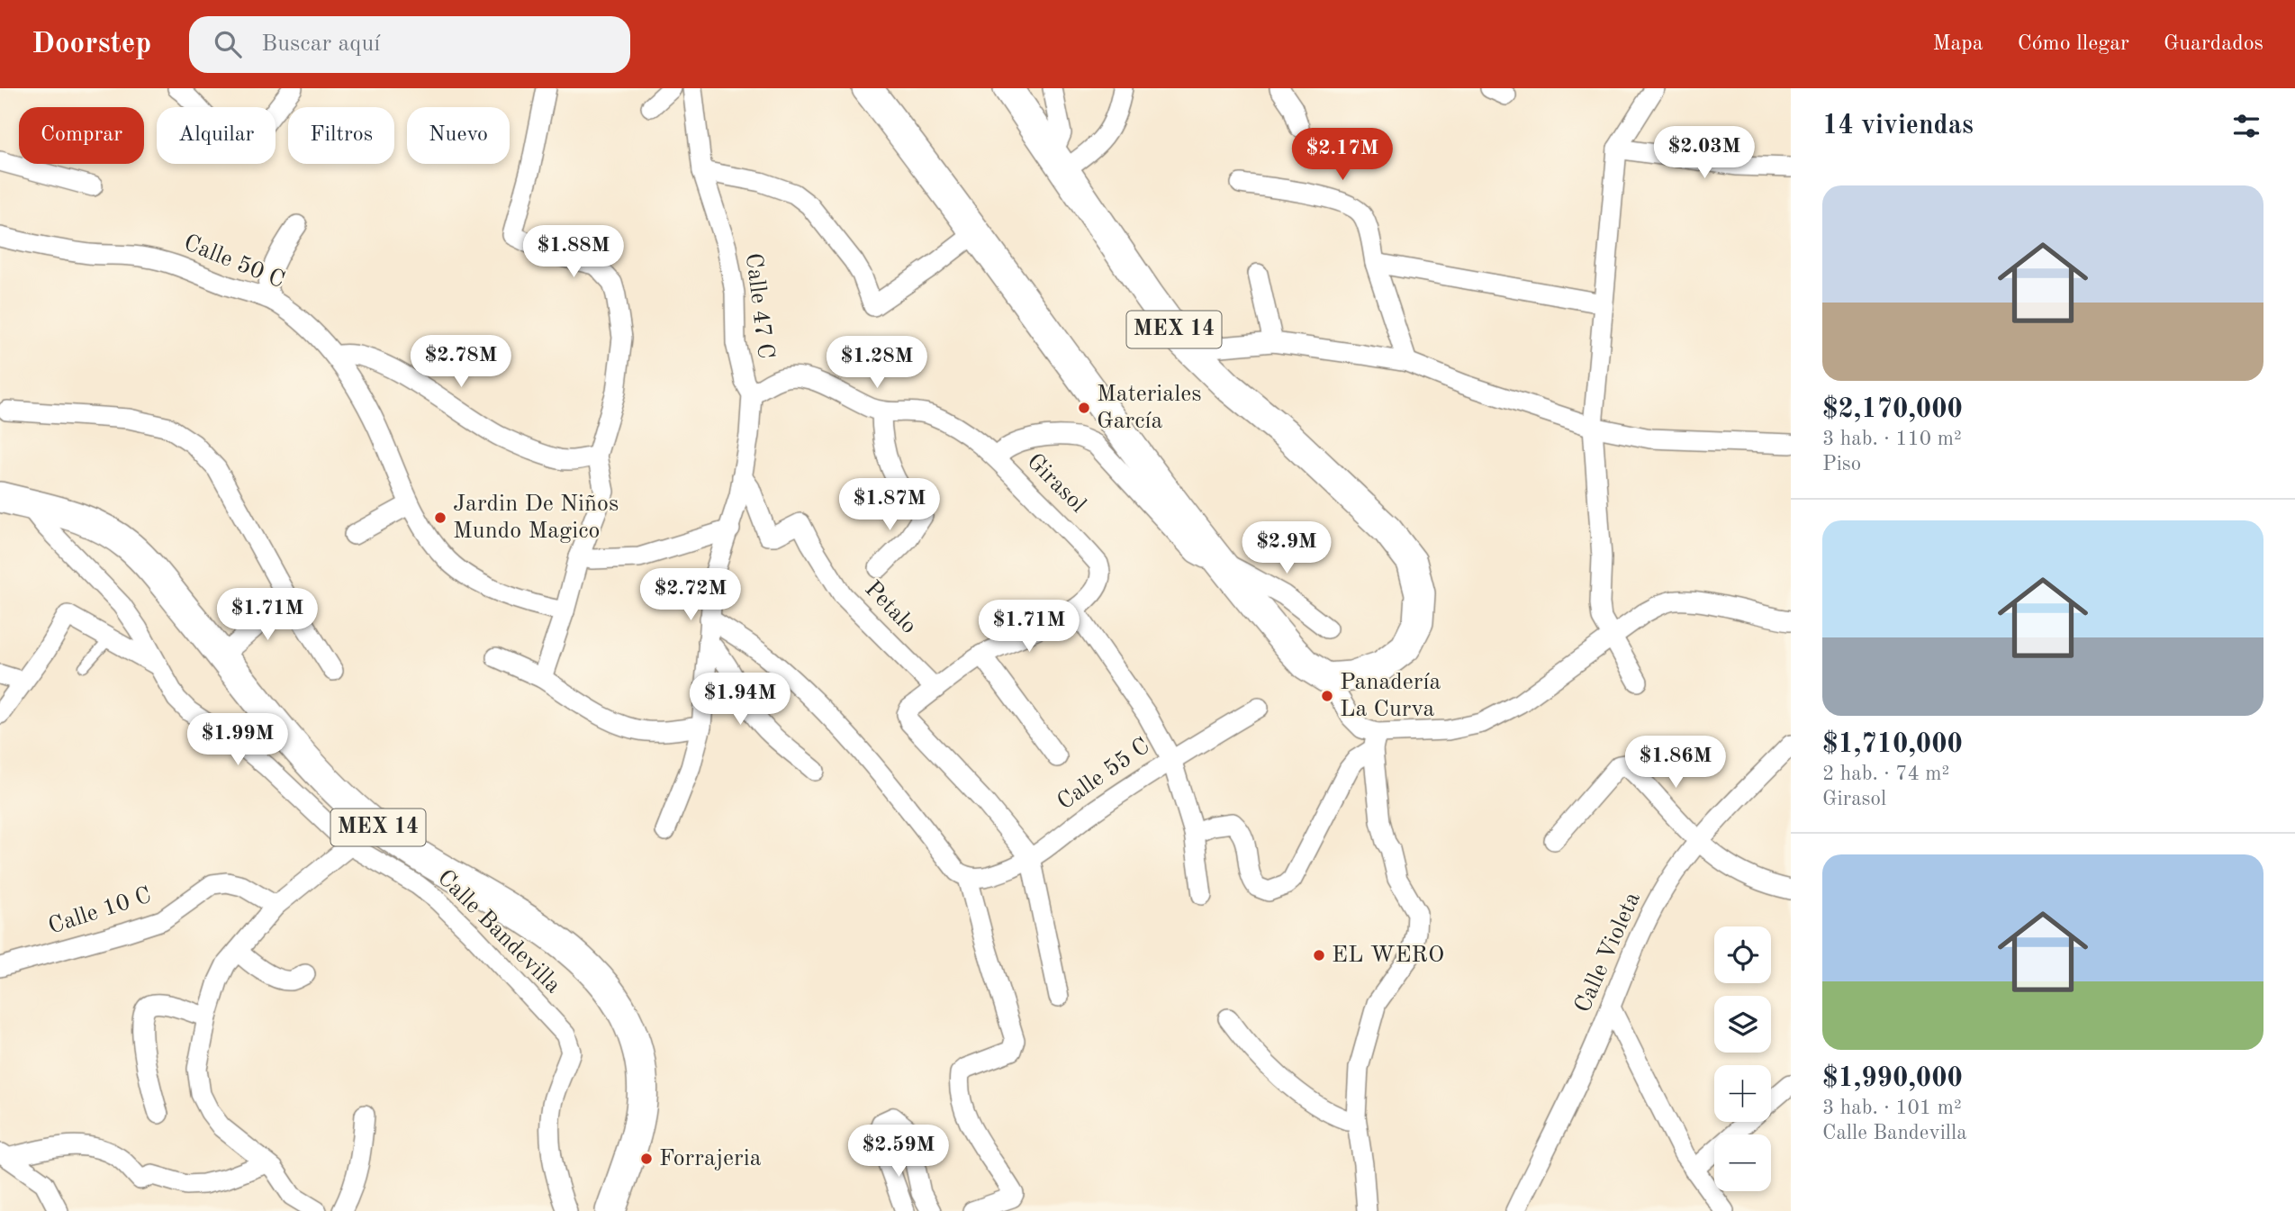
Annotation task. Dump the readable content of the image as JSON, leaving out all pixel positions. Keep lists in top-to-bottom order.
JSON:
{
  "streets": {
    "main road": ["MEX 14"],
    "street": [
      "Calle 50 C",
      "Calle 47 C",
      "Girasol",
      "Petalo",
      "Calle 55 C",
      "Calle 10 C",
      "Calle Bandevilla",
      "Calle Violeta"
    ]
  },
  "crossings": [
    ["Calle 47 C", "Petalo"],
    ["MEX 14", "Calle Bandevilla"],
    ["Girasol", "Petalo"],
    ["Girasol", "Calle 55 C"]
  ],
  "places": [
    "Materiales García",
    "Jardin De Niños Mundo Magico",
    "Panadería La Curva",
    "EL WERO",
    "Forrajeria"
  ],
  "page": {
    "header": "Doorstep",
    "search": "Buscar aquí",
    "nav": ["Mapa", "Cómo llegar", "Guardados"],
    "heading": "14 viviendas",
    "chip": [
      "Comprar",
      "Alquilar",
      "Filtros",
      "Nuevo"
    ],
    "price": [
      "$2.03M",
      "$2.17M",
      "$1.88M",
      "$2.78M",
      "$1.28M",
      "$1.87M",
      "$2.9M",
      "$2.72M",
      "$1.71M",
      "$1.71M",
      "$1.94M",
      "$1.99M",
      "$1.86M",
      "$2.59M"
    ],
    "list": [
      {
        "name": "$2,170,000",
        "note": "3 hab. · 110 m² · Piso"
      },
      {
        "name": "$1,710,000",
        "note": "2 hab. · 74 m² · Girasol"
      },
      {
        "name": "$1,990,000",
        "note": "3 hab. · 101 m² · Calle Bandevilla"
      }
    ],
    "map_buttons": ["+", "−"]
  }
}
